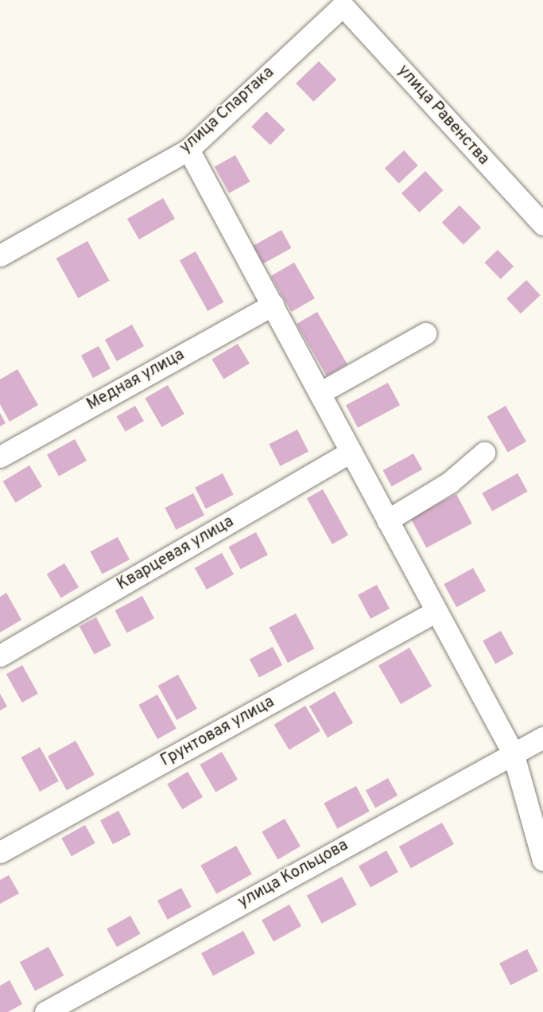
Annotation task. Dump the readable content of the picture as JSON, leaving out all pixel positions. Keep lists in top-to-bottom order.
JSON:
{
  "streets": {
    "street": [
      "улица Спартака",
      "улица Равенства",
      "Медная улица",
      "Кварцевая улица",
      "Грунтовая улица",
      "улица Кольцова"
    ]
  },
  "crossings": [
    ["улица Спартака", "улица Равенства"]
  ]
}
